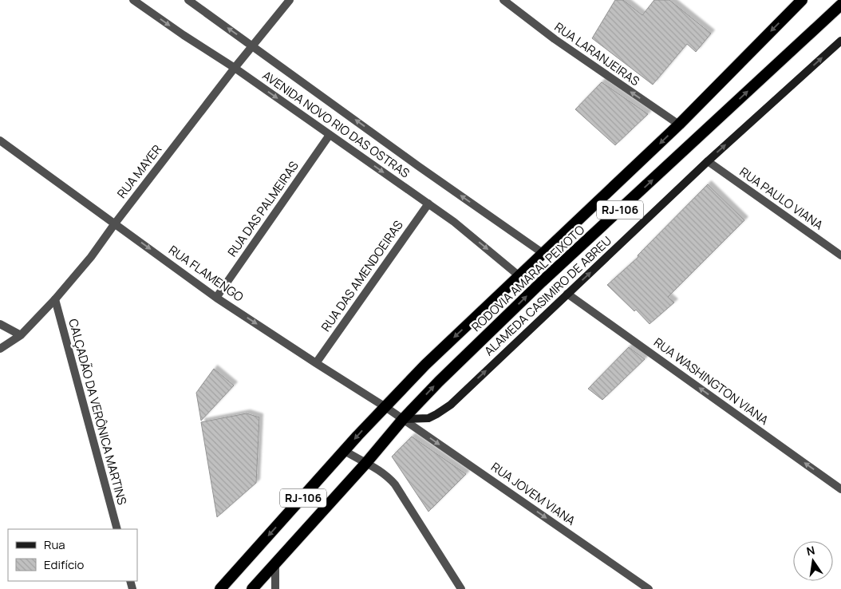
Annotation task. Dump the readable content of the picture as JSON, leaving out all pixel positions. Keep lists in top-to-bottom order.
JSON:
{
  "streets": {
    "highway": ["RJ-106", "RODOVIA AMARAL PEIXOTO"],
    "main road": ["ALAMEDA CASIMIRO DE ABREU"],
    "street": [
      "RUA LARANJEIRAS",
      "AVENIDA NOVO RIO DAS OSTRAS",
      "RUA MAYER",
      "RUA PAULO VIANA",
      "RUA DAS PALMEIRAS",
      "RUA FLAMENGO",
      "RUA DAS AMENDOEIRAS",
      "RUA WASHINGTON VIANA",
      "CALÇADÃO DA VERÔNICA MARTINS",
      "RUA JOVEM VIANA"
    ]
  },
  "crossings": [
    ["RUA LARANJEIRAS", "RODOVIA AMARAL PEIXOTO"],
    ["AVENIDA NOVO RIO DAS OSTRAS", "RUA MAYER"],
    ["AVENIDA NOVO RIO DAS OSTRAS", "RUA DAS PALMEIRAS"],
    ["AVENIDA NOVO RIO DAS OSTRAS", "RUA DAS AMENDOEIRAS"],
    ["AVENIDA NOVO RIO DAS OSTRAS", "RODOVIA AMARAL PEIXOTO"],
    ["RUA MAYER", "RUA FLAMENGO"],
    ["RUA MAYER", "CALÇADÃO DA VERÔNICA MARTINS"],
    ["RUA PAULO VIANA", "ALAMEDA CASIMIRO DE ABREU"],
    ["RUA DAS PALMEIRAS", "RUA FLAMENGO"],
    ["RUA FLAMENGO", "RUA DAS AMENDOEIRAS"],
    ["RUA FLAMENGO", "RODOVIA AMARAL PEIXOTO"],
    ["RUA FLAMENGO", "ALAMEDA CASIMIRO DE ABREU"],
    ["RUA FLAMENGO", "RUA JOVEM VIANA"],
    ["RODOVIA AMARAL PEIXOTO", "ALAMEDA CASIMIRO DE ABREU"],
    ["RODOVIA AMARAL PEIXOTO", "RUA JOVEM VIANA"],
    ["ALAMEDA CASIMIRO DE ABREU", "RUA WASHINGTON VIANA"],
    ["ALAMEDA CASIMIRO DE ABREU", "RUA JOVEM VIANA"]
  ],
  "one_way": [
    "RUA LARANJEIRAS",
    "RUA FLAMENGO",
    "ALAMEDA CASIMIRO DE ABREU",
    "RUA WASHINGTON VIANA",
    "RUA JOVEM VIANA"
  ],
  "legend": ["Rua", "Edifício"],
  "north": "top"
}
